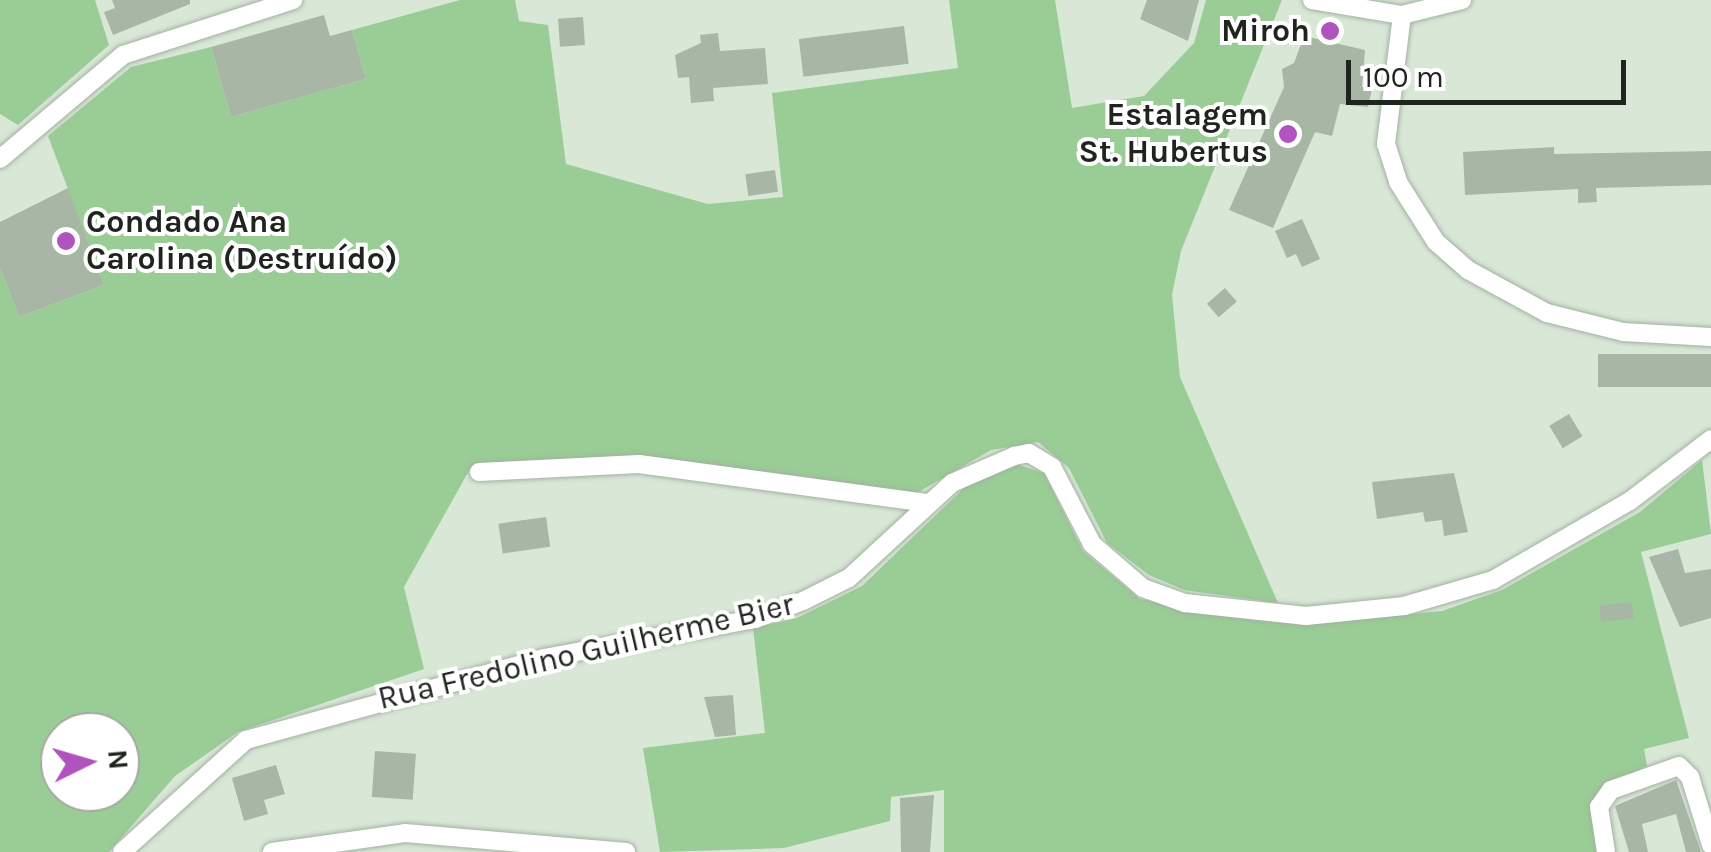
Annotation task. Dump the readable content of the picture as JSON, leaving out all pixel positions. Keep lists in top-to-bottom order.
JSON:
{
  "streets": {
    "street": ["Rua Fredolino Guilherme Bier"]
  },
  "places": ["Miroh", "Estalagem St. Hubertus", "Condado Ana Carolina (Destruído)"],
  "scale_bar": "100 m",
  "north": "right"
}
